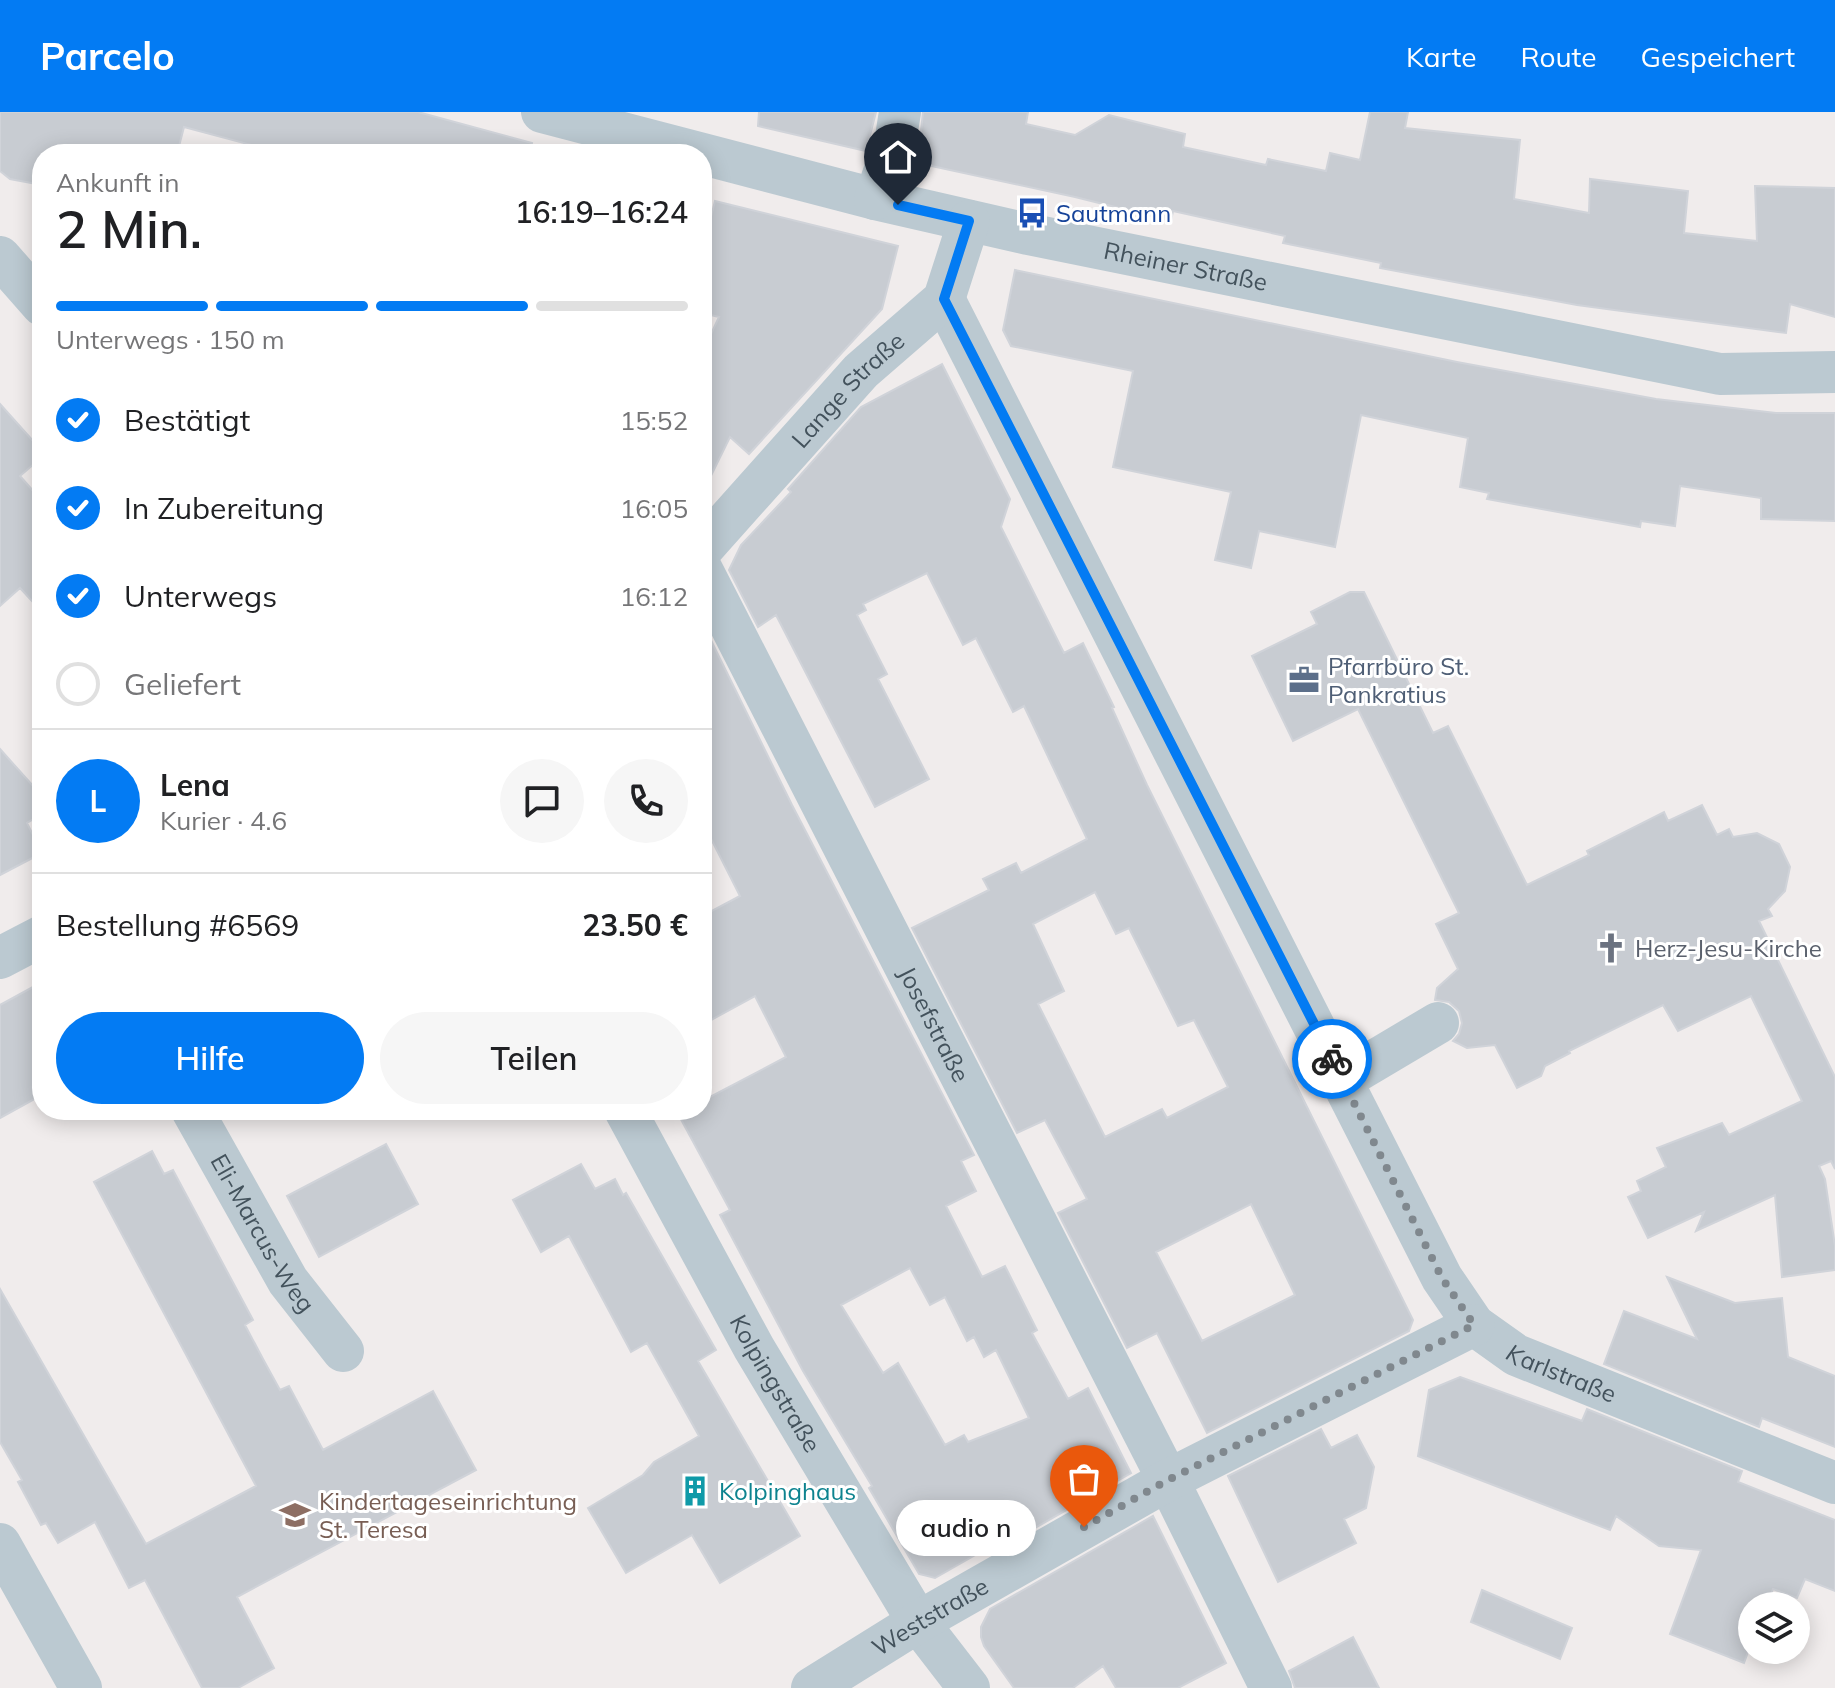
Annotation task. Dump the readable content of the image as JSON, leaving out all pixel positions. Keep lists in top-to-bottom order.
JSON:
{
  "streets": {
    "street": [
      "Rheiner Straße",
      "Lange Straße",
      "Josefstraße",
      "Eli-Marcus-Weg",
      "Karlstraße",
      "Kolpingstraße",
      "Weststraße"
    ]
  },
  "crossings": [
    ["Lange Straße", "Karlstraße"],
    ["Josefstraße", "Weststraße"],
    ["Karlstraße", "Weststraße"],
    ["Kolpingstraße", "Weststraße"]
  ],
  "places": {
    "bus stop": ["Sautmann"],
    "office": ["Pfarrbüro St. Pankratius"],
    "church": ["Herz-Jesu-Kirche"],
    "building": ["Kolpinghaus"],
    "school or university": ["Kindertageseinrichtung St. Teresa"],
    "other": ["audio n"]
  },
  "page": {
    "header": "Parcelo",
    "nav": ["Karte", "Route", "Gespeichert"],
    "heading": ["2 Min.", "Ankunft in", "16:19–16:24"],
    "panel": [
      "Lena",
      "Kurier · 4.6",
      "Bestellung #6569",
      "23.50 €"
    ],
    "bar": "Unterwegs · 150 m",
    "list": [
      ["Bestätigt", "15:52"],
      ["In Zubereitung", "16:05"],
      ["Unterwegs", "16:12"],
      "Geliefert"
    ],
    "round": "L",
    "buttons": ["Hilfe", "Teilen"],
    "bubble": "audio n"
  }
}
